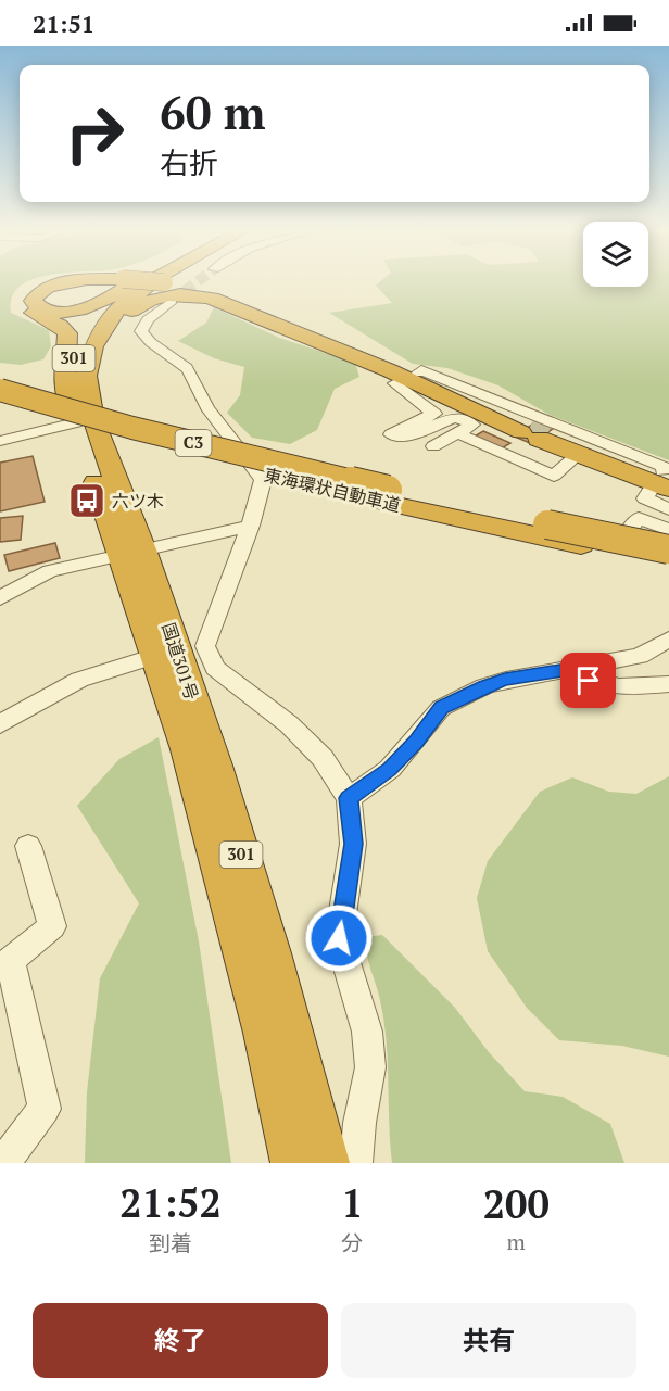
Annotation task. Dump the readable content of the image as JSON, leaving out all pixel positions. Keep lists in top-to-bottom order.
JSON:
{
  "streets": {
    "highway": [
      "301",
      "C3",
      "東海環状自動車道",
      "国道301号"
    ]
  },
  "places": {
    "bus stop": ["六ツ木"]
  },
  "page": {
    "status": "21:51",
    "turn": ["60 m", "右折"],
    "eta": [
      "21:52",
      "到着",
      "1",
      "分",
      "200",
      "m"
    ],
    "buttons": ["終了", "共有"]
  }
}
